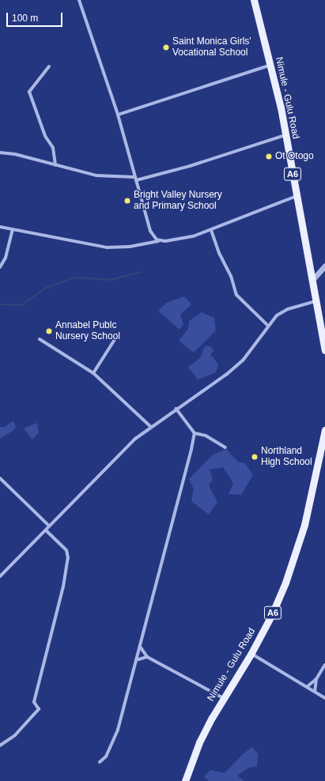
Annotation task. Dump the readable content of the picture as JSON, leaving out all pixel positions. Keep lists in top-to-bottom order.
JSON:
{
  "streets": {
    "main road": ["Nimule - Gulu Road", "A6"]
  },
  "places": [
    "Saint Monica Girls' Vocational School",
    "Ot Otogo",
    "Bright Valley Nursery and Primary School",
    "Annabel Publc Nursery School",
    "Northland High School"
  ],
  "scale_bar": "100 m"
}
